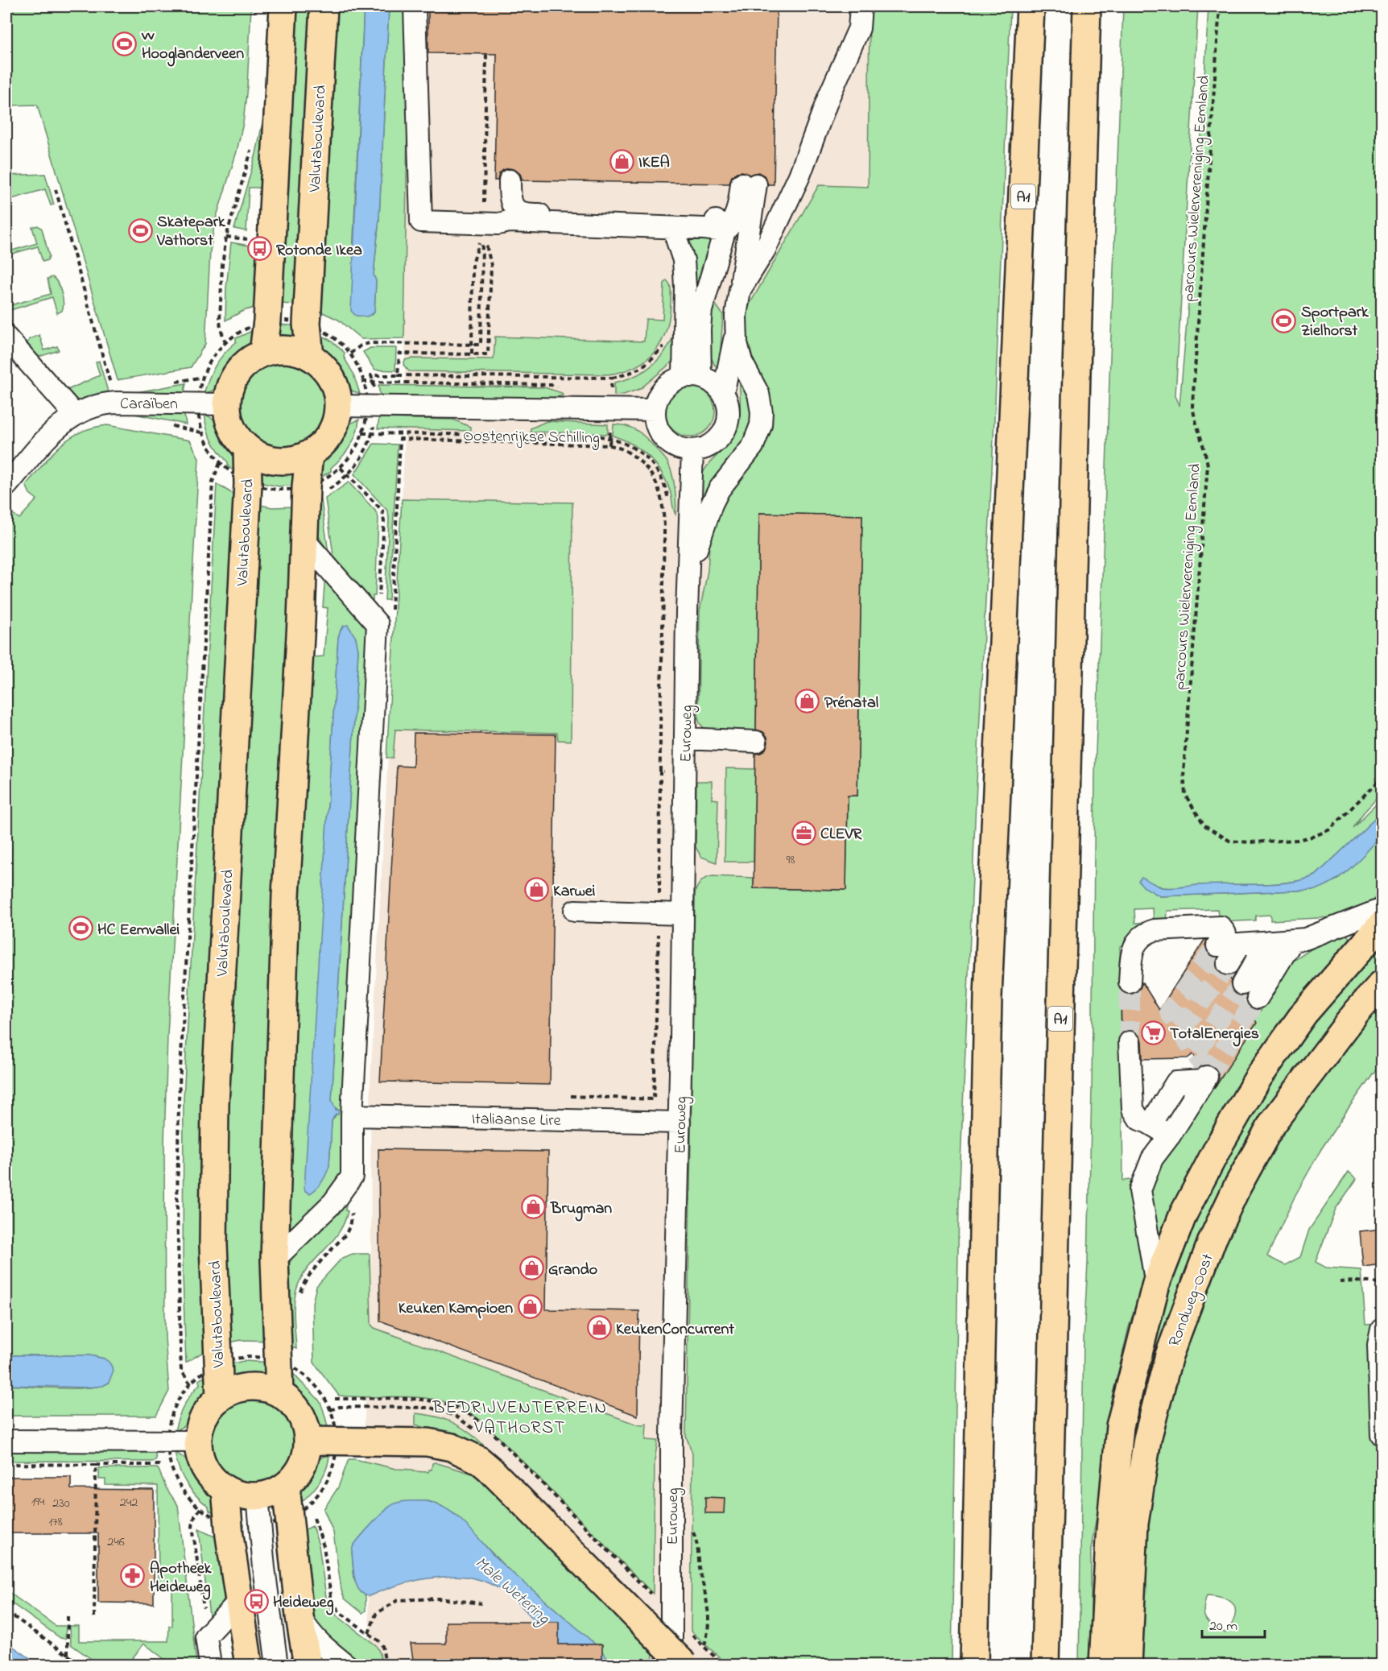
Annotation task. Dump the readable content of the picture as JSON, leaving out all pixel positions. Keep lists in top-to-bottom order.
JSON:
{
  "streets": {
    "main road": ["Valutaboulevard", "A1", "Rondweg-Oost"],
    "street": [
      "Caraïben",
      "Oostenrijkse Schilling",
      "Euroweg",
      "Italiaanse Lire"
    ],
    "path": ["parcours Wielervereniging Eemland"]
  },
  "crossings": [
    ["Valutaboulevard", "Caraïben"],
    ["Valutaboulevard", "Oostenrijkse Schilling"],
    ["Caraïben", "Oostenrijkse Schilling"],
    ["Oostenrijkse Schilling", "Euroweg"],
    ["Euroweg", "Italiaanse Lire"]
  ],
  "districts": ["BEDRIJVENTERREIN VATHORST"],
  "water": ["Male Wetering"],
  "places": {
    "sports": [
      "vv Hooglanderveen",
      "Skatepark Vathorst",
      "Sportpark Zielhorst",
      "HC Eemvallei"
    ],
    "shop": [
      "IKEA",
      "Prénatal",
      "Karwei",
      "Brugman",
      "Grando",
      "Keuken Kampioen",
      "KeukenConcurrent"
    ],
    "bus stop": ["Rotonde Ikea", "Heideweg"],
    "office": ["CLEVR"],
    "supermarket": ["TotalEnergies"],
    "pharmacy": ["Apotheek Heideweg"]
  },
  "house_numbers": [
    "98",
    "194",
    "242",
    "230",
    "178",
    "246"
  ],
  "scale_bar": "20 m"
}
